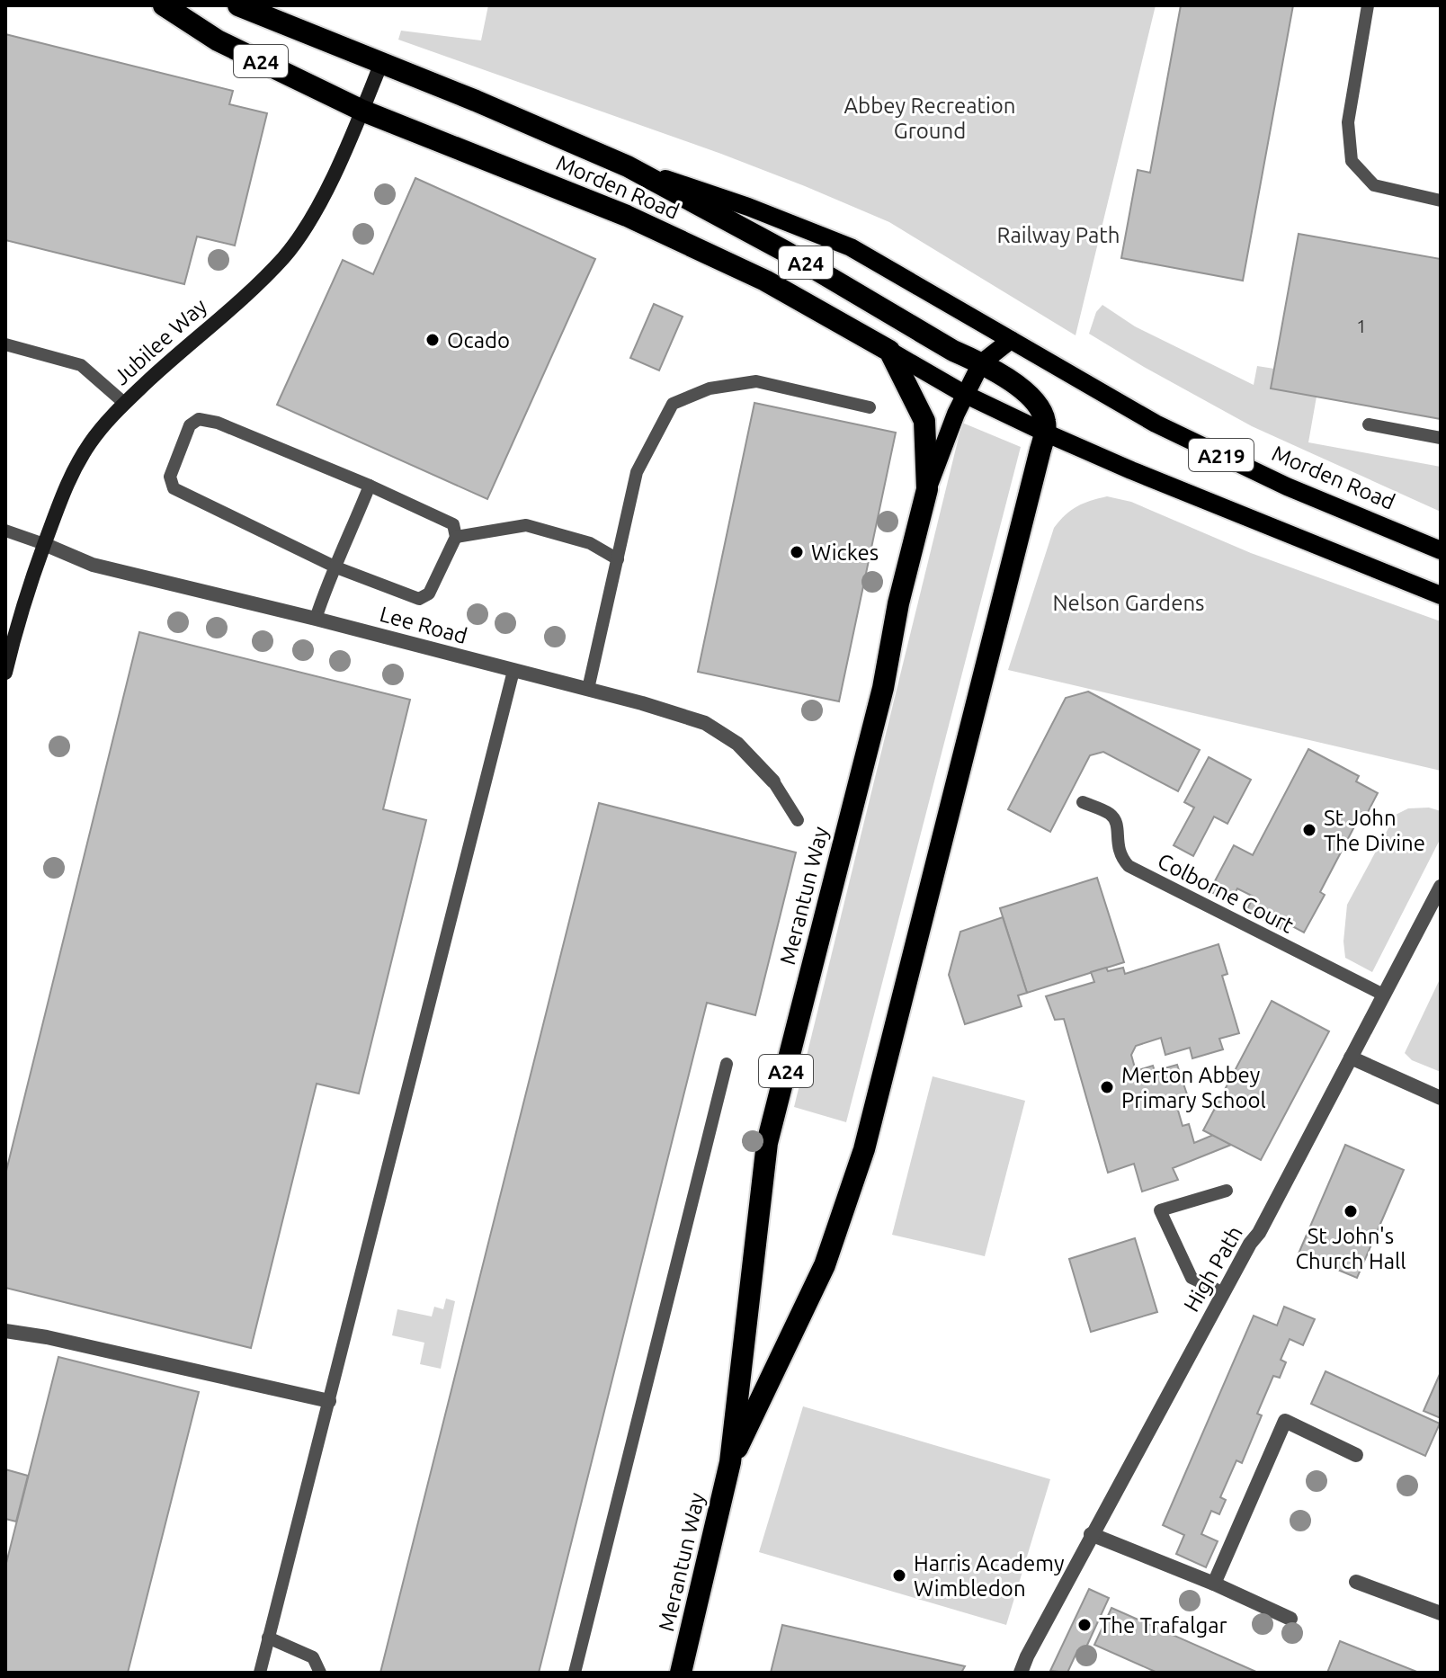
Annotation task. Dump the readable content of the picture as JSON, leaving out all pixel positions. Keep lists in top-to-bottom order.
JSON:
{
  "streets": {
    "highway": ["A24", "Morden Road", "Merantun Way"],
    "main road": ["A219"],
    "street": ["Jubilee Way", "Lee Road", "High Path"],
    "lane": ["Colborne Court"]
  },
  "crossings": [
    ["Morden Road", "Jubilee Way"],
    ["Morden Road", "Merantun Way"],
    ["Jubilee Way", "Lee Road"],
    ["Colborne Court", "High Path"]
  ],
  "parks": ["Abbey Recreation Ground", "Railway Path", "Nelson Gardens"],
  "places": [
    "Ocado",
    "Wickes",
    "St John The Divine",
    "Merton Abbey Primary School",
    "St John's Church Hall",
    "Harris Academy Wimbledon",
    "The Trafalgar"
  ],
  "house_numbers": ["1"]
}
